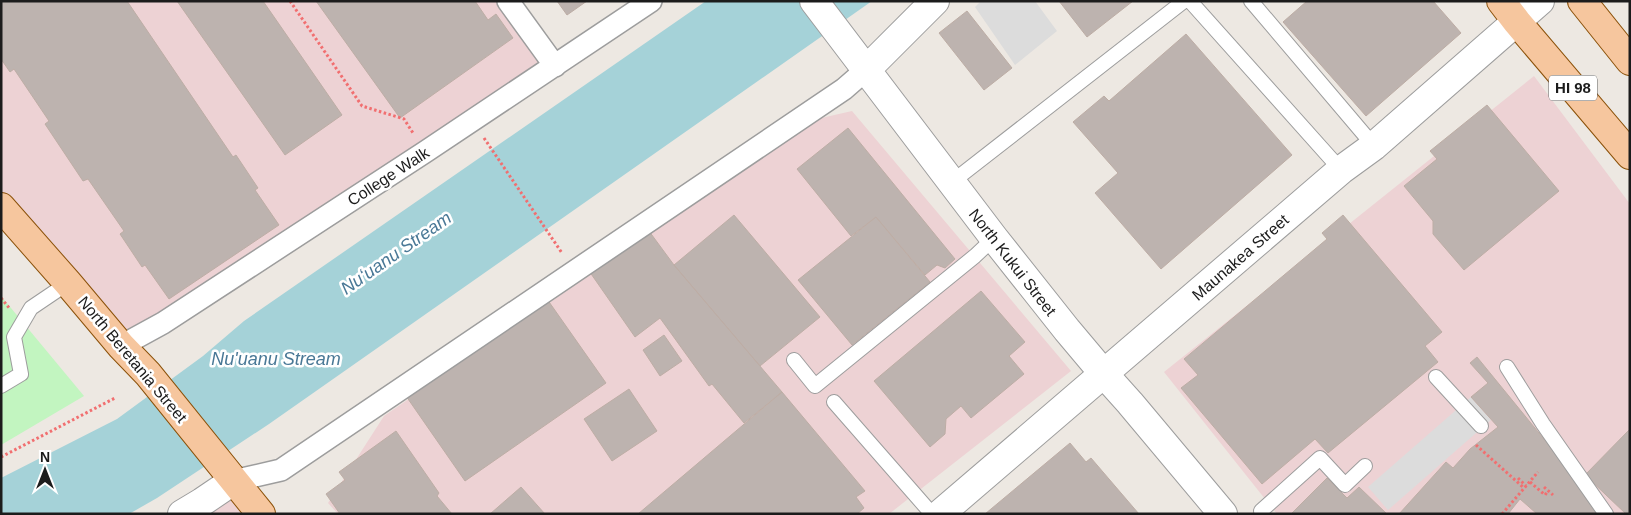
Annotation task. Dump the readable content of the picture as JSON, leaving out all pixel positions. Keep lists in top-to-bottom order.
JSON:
{
  "streets": {
    "main road": ["HI 98", "North Beretania Street"],
    "street": ["College Walk", "Maunakea Street", "North Kukui Street"]
  },
  "crossings": [
    ["HI 98", "Maunakea Street"],
    ["College Walk", "North Beretania Street"],
    ["Maunakea Street", "North Kukui Street"]
  ],
  "water": ["Nuʻuanu Stream", "Nu'uanu Stream"],
  "north": "top"
}
